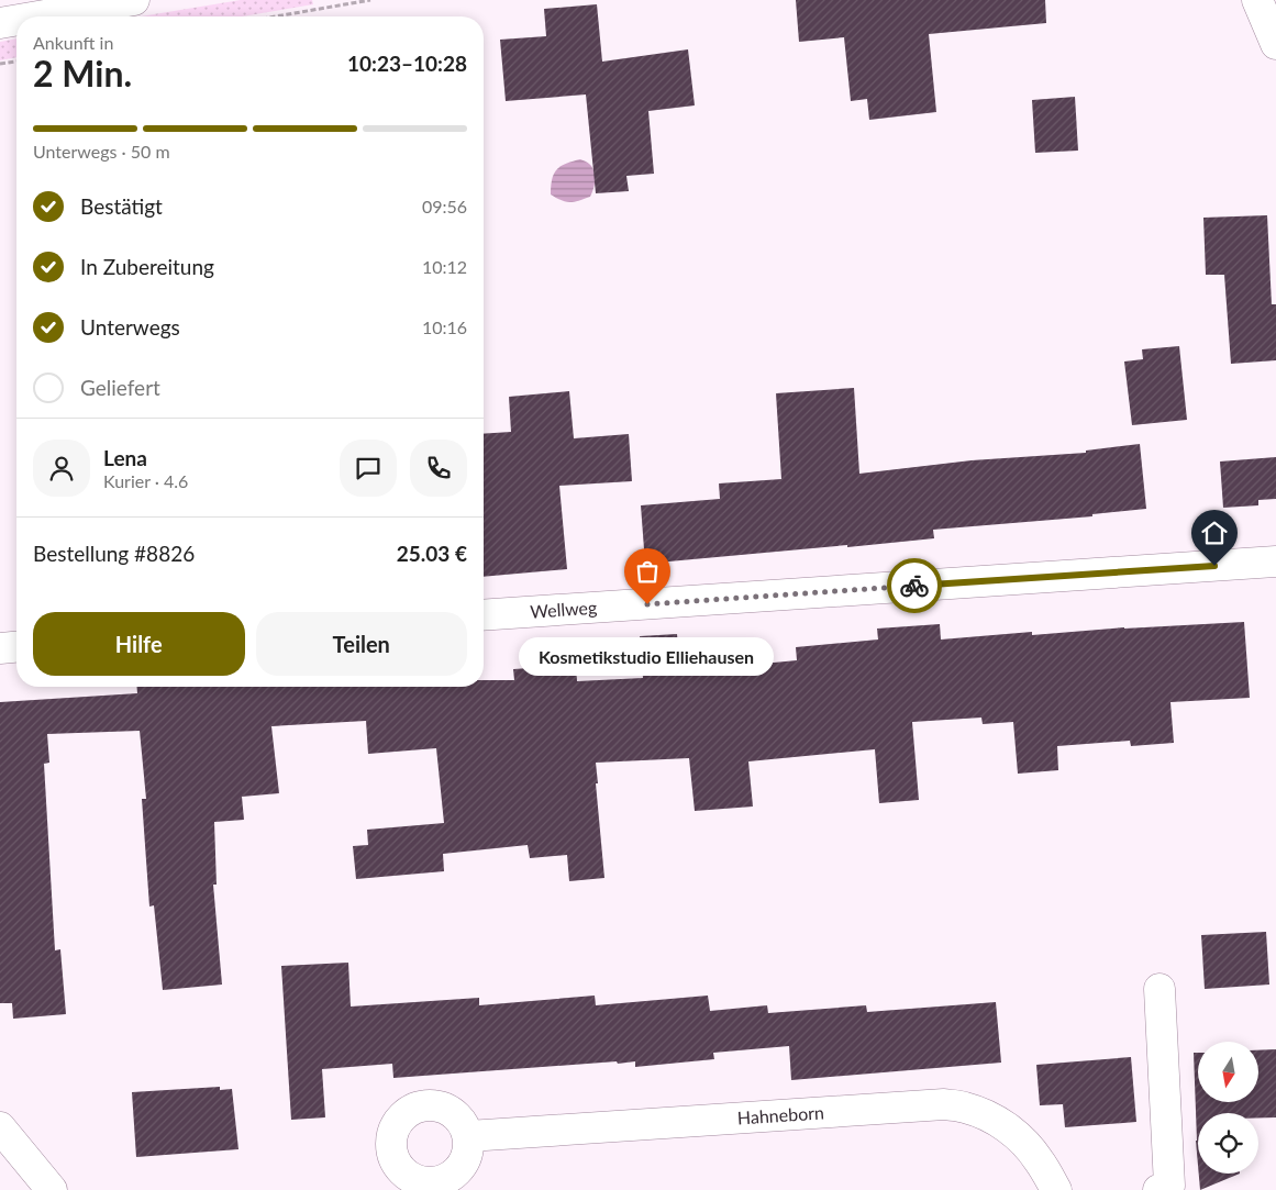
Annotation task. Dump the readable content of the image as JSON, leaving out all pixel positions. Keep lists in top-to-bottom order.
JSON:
{
  "streets": {
    "street": ["Wellweg", "Hahneborn"]
  },
  "places": ["Kosmetikstudio Elliehausen"],
  "north": "bottom",
  "page": {
    "heading": ["2 Min.", "Ankunft in", "10:23–10:28"],
    "panel": [
      "Lena",
      "Kurier · 4.6",
      "Bestellung #8826",
      "25.03 €"
    ],
    "bar": "Unterwegs · 50 m",
    "list": [
      ["Bestätigt", "09:56"],
      ["In Zubereitung", "10:12"],
      ["Unterwegs", "10:16"],
      "Geliefert"
    ],
    "buttons": ["Hilfe", "Teilen"],
    "bubble": "Kosmetikstudio Elliehausen"
  }
}
